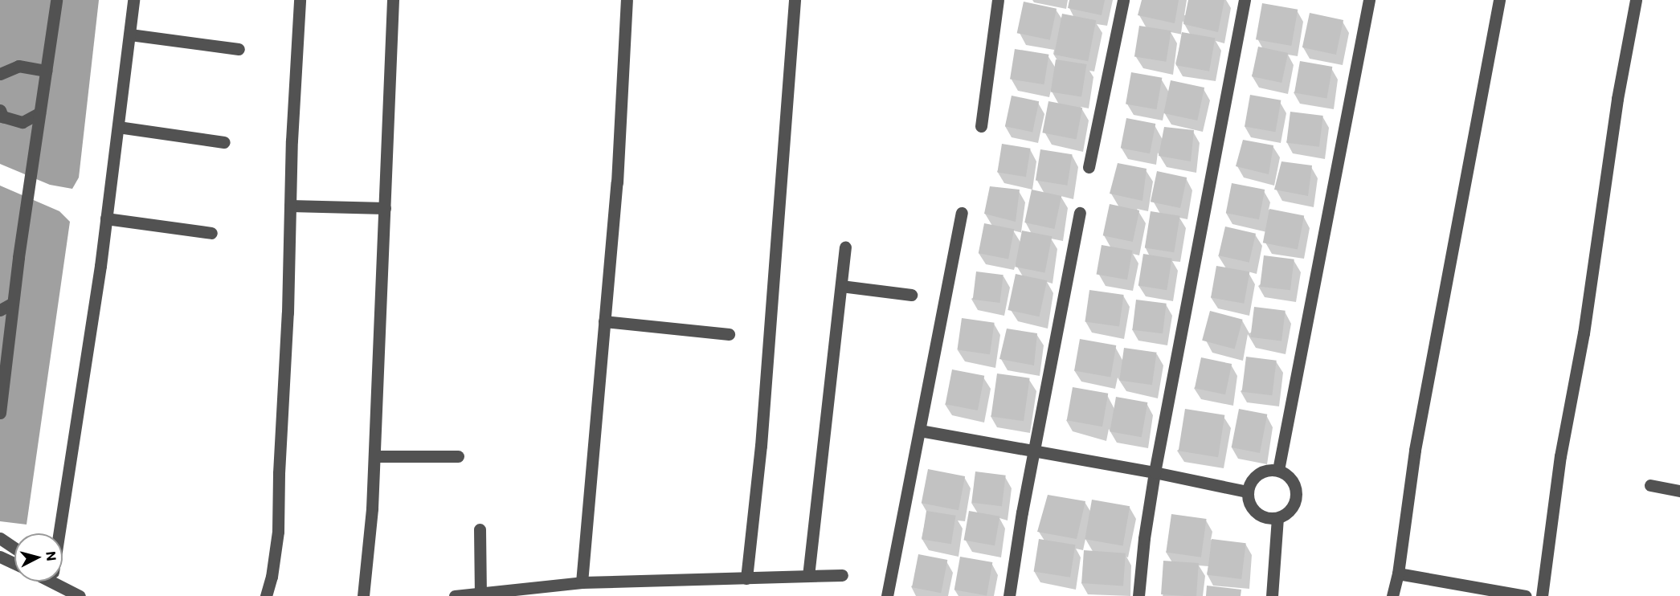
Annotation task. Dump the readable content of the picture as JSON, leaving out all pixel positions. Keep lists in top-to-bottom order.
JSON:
{
  "north": "right"
}
